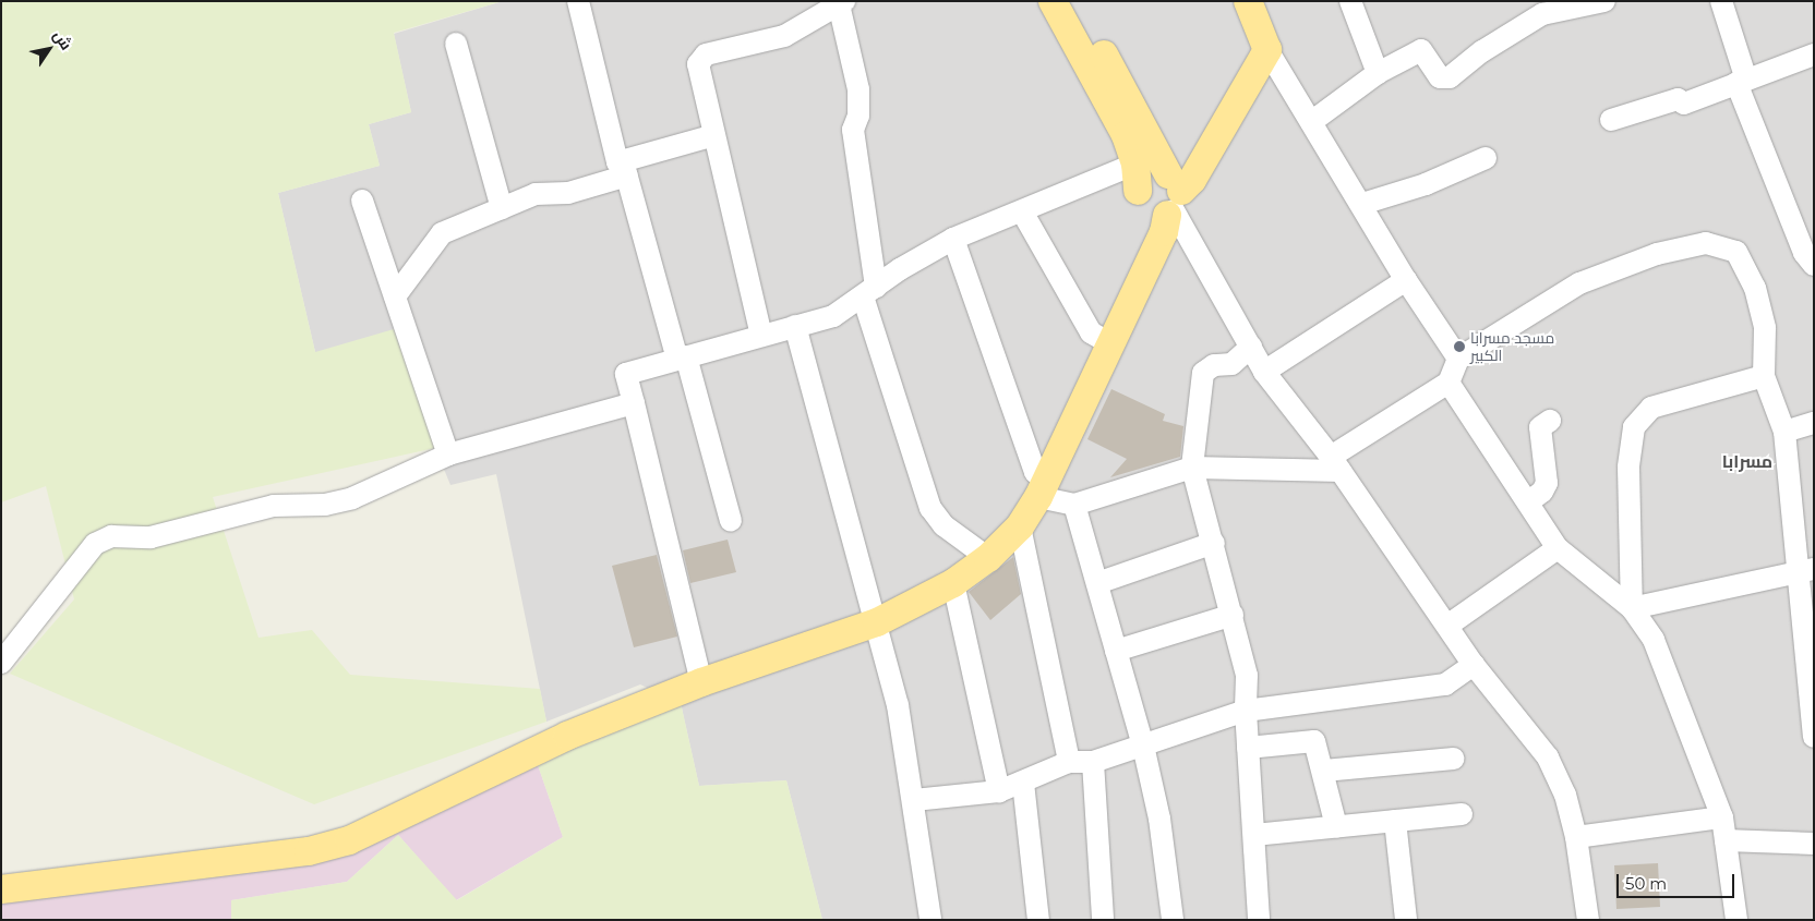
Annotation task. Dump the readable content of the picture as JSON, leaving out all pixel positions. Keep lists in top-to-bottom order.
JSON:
{
  "districts": ["مسرابا"],
  "places": ["مسجد مسرابا الكبير"],
  "scale_bar": "50 m",
  "north": "top right"
}
